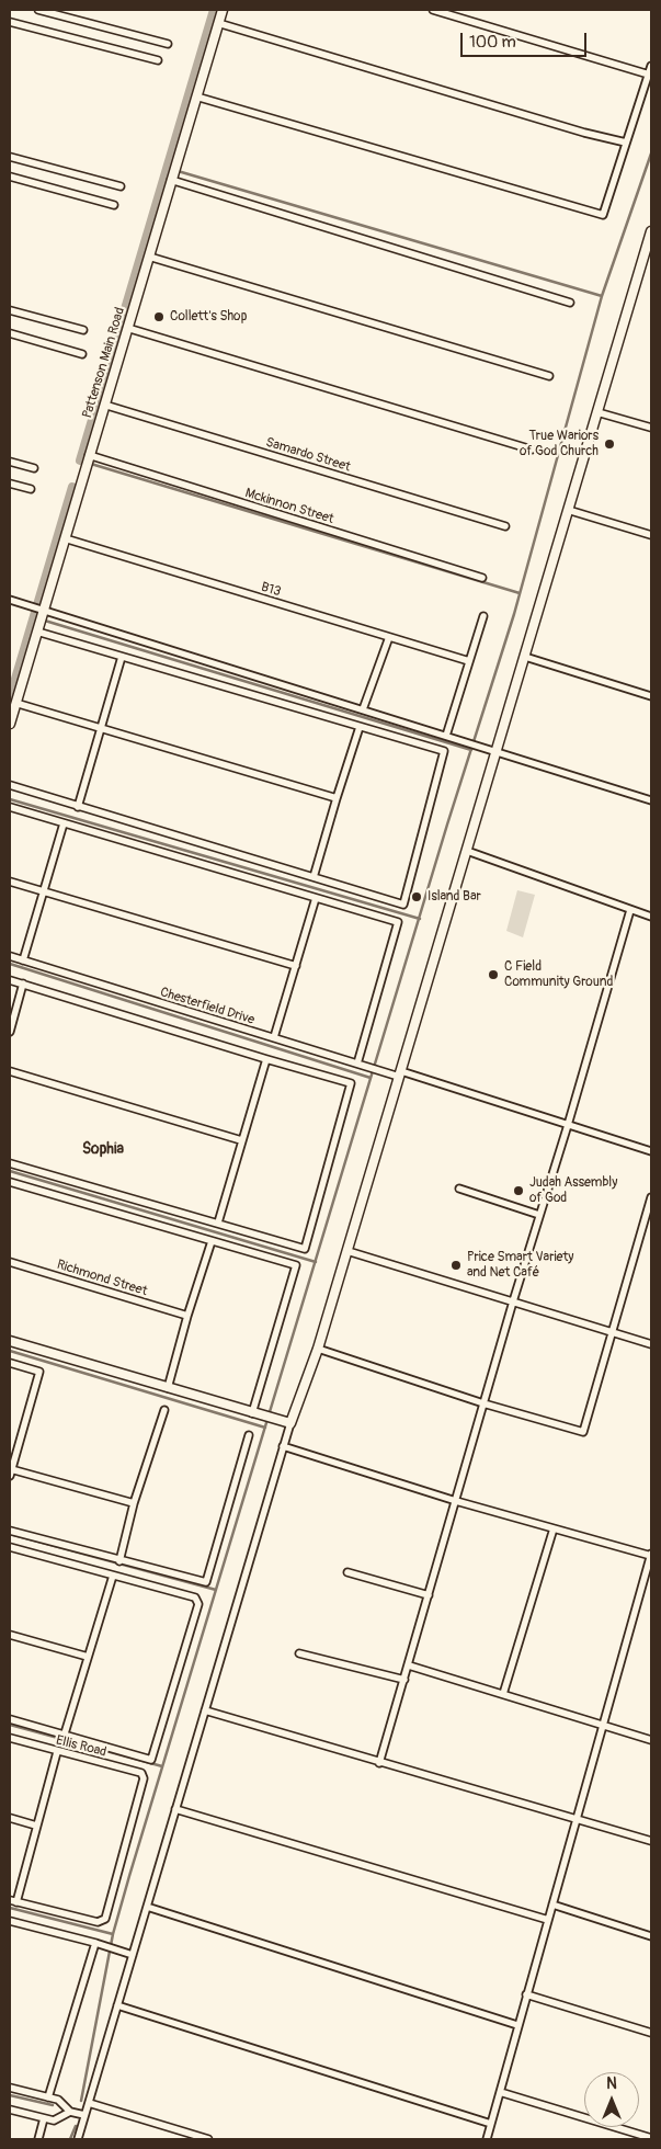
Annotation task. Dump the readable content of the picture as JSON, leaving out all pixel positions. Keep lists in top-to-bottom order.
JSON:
{
  "streets": {
    "street": [
      "Pattenson Main Road",
      "Samardo Street",
      "Mckinnon Street",
      "B13",
      "Chesterfield Drive",
      "Richmond Street",
      "Ellis Road"
    ]
  },
  "crossings": [
    ["Pattenson Main Road", "Samardo Street"],
    ["Pattenson Main Road", "Mckinnon Street"],
    ["Pattenson Main Road", "B13"]
  ],
  "districts": ["Sophia"],
  "places": [
    "Collett's Shop",
    "True Wariors of God Church",
    "Island Bar",
    "C Field Community Ground",
    "Judah Assembly of God",
    "Price Smart Variety and Net Café"
  ],
  "scale_bar": "100 m",
  "north": "top"
}
